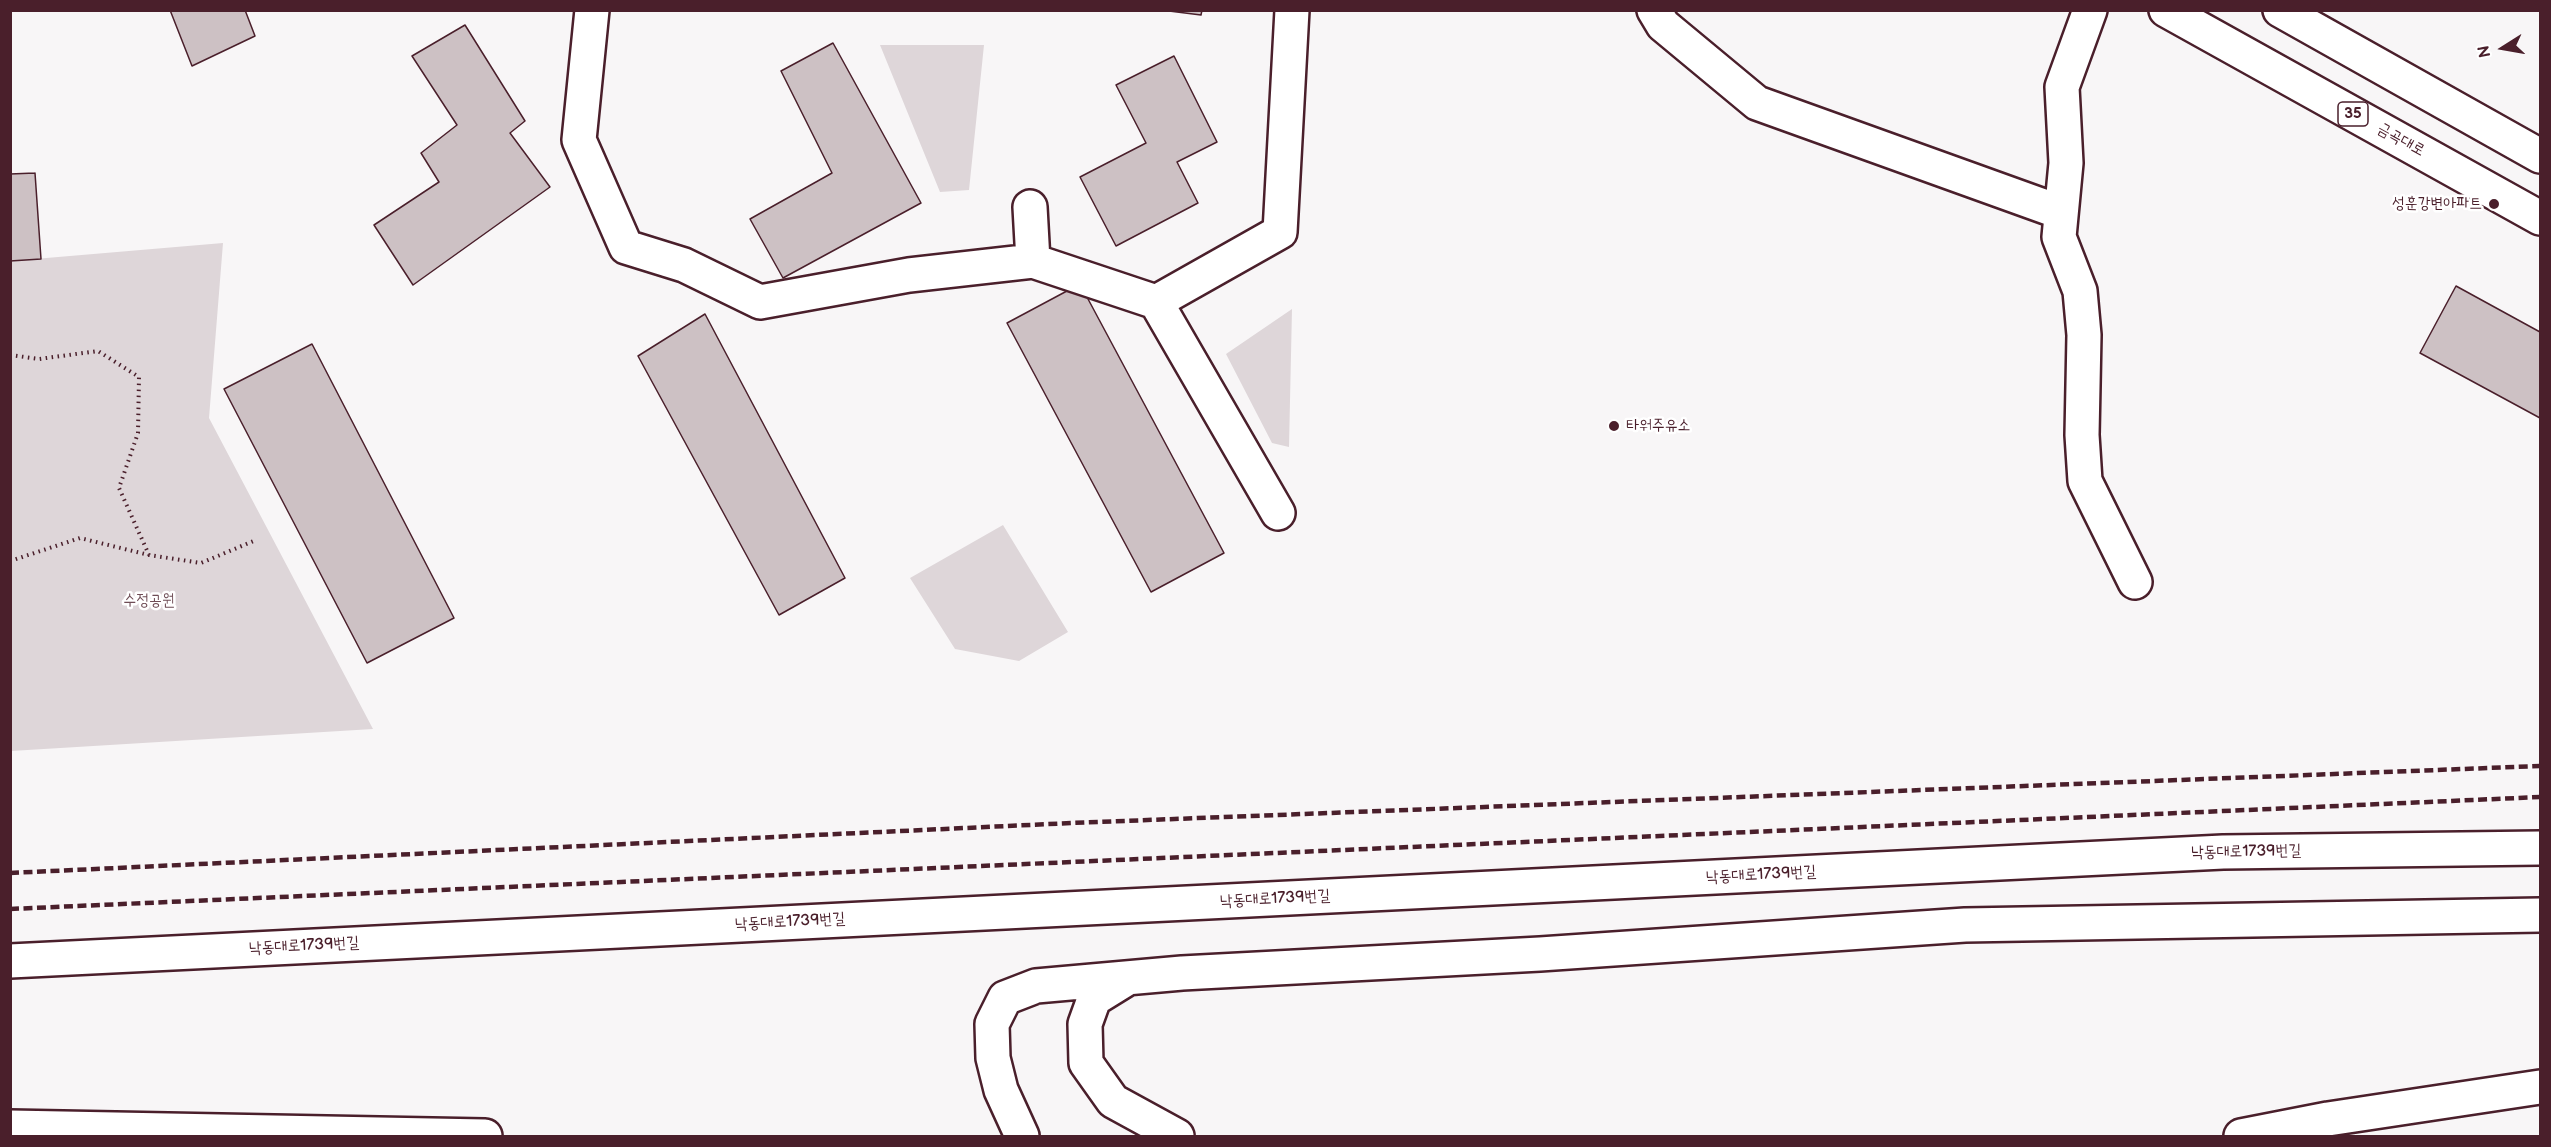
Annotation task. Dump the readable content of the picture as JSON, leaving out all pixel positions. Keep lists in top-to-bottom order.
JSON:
{
  "streets": {
    "main road": ["35", "금곡대로", "낙동대로1739번길"]
  },
  "parks": ["수정공원"],
  "places": ["성훈강변아파트", "타워주유소"],
  "north": "left"
}
